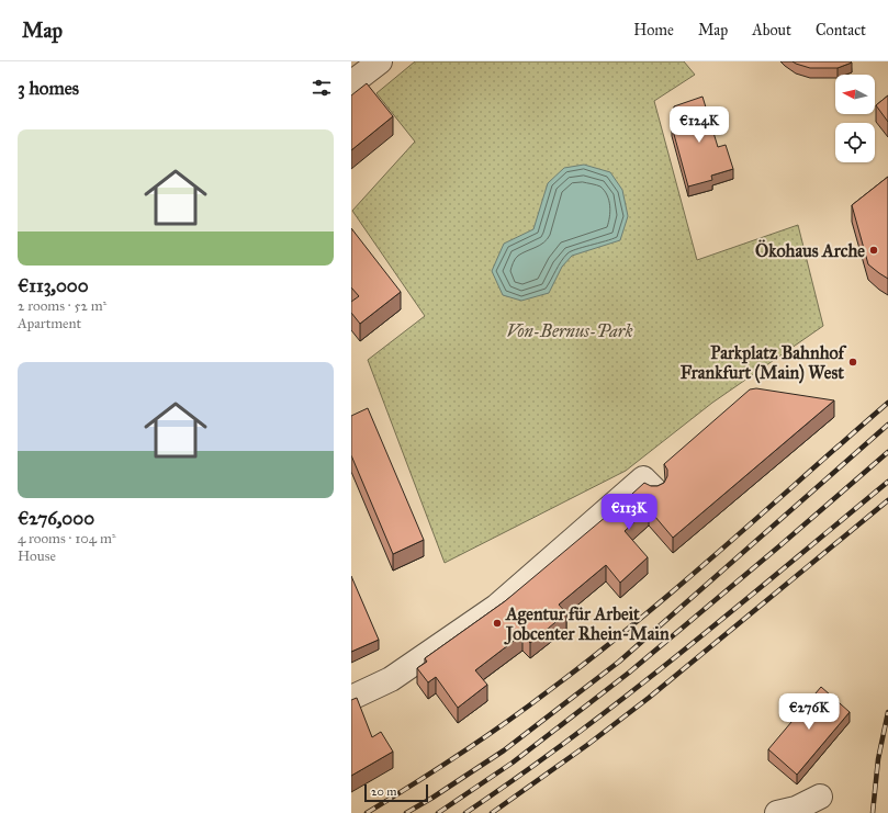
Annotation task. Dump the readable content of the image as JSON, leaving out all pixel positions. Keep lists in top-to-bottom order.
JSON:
{
  "parks": ["Von-Bernus-Park"],
  "places": ["Ökohaus Arche", "Parkplatz Bahnhof Frankfurt (Main) West", "Agentur für Arbeit Jobcenter Rhein-Main"],
  "scale_bar": "20 m",
  "north": "left",
  "page": {
    "header": "Map",
    "nav": [
      "Home",
      "Map",
      "About",
      "Contact"
    ],
    "heading": "3 homes",
    "price": ["€124K", "€113K", "€276K"],
    "list": [
      {
        "name": "€113,000",
        "note": "2 rooms · 52 m² · Apartment"
      },
      {
        "name": "€276,000",
        "note": "4 rooms · 104 m² · House"
      }
    ],
    "scale": "20 m"
  }
}
